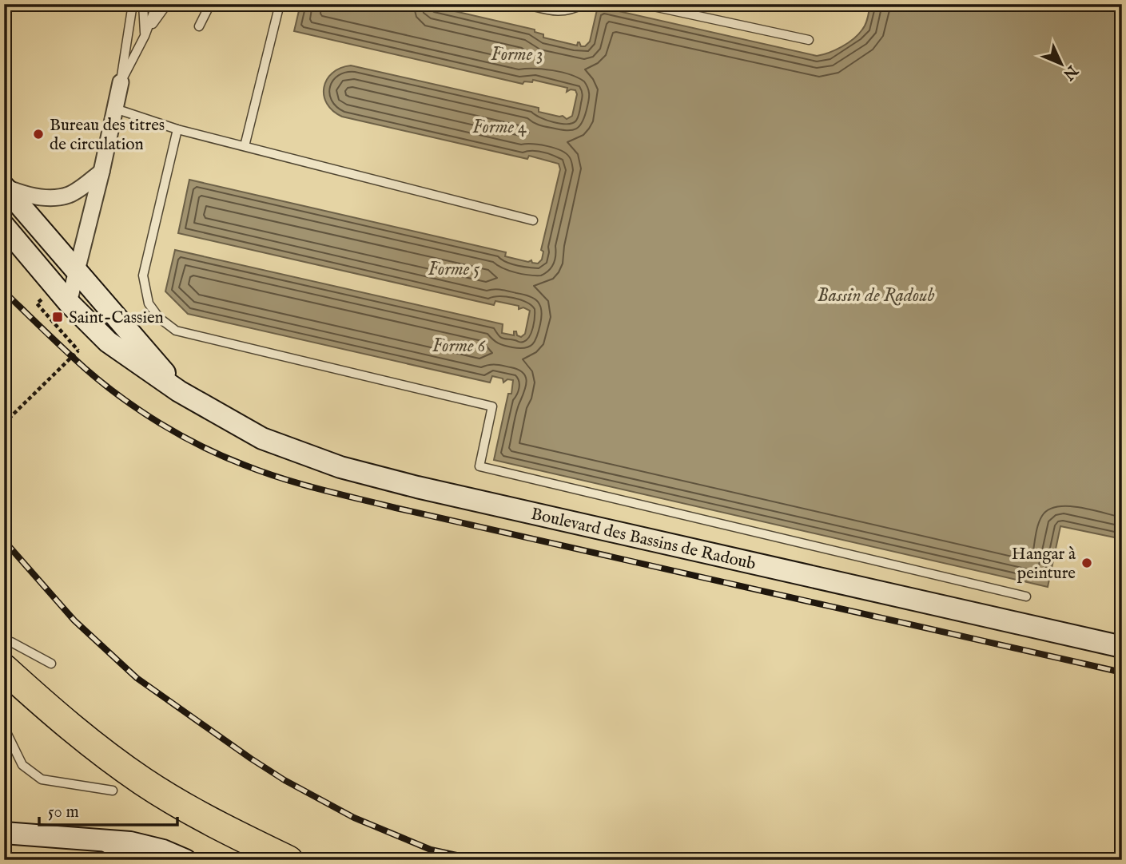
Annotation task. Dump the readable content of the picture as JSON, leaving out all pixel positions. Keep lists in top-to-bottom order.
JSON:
{
  "streets": {
    "street": ["Boulevard des Bassins de Radoub"]
  },
  "water": [
    "Forme 3",
    "Forme 4",
    "Forme 5",
    "Bassin de Radoub",
    "Forme 6"
  ],
  "places": {
    "other": ["Bureau des titres de circulation", "Hangar à peinture"],
    "transit": ["Saint-Cassien"]
  },
  "scale_bar": "50 m",
  "north": "bottom right"
}
